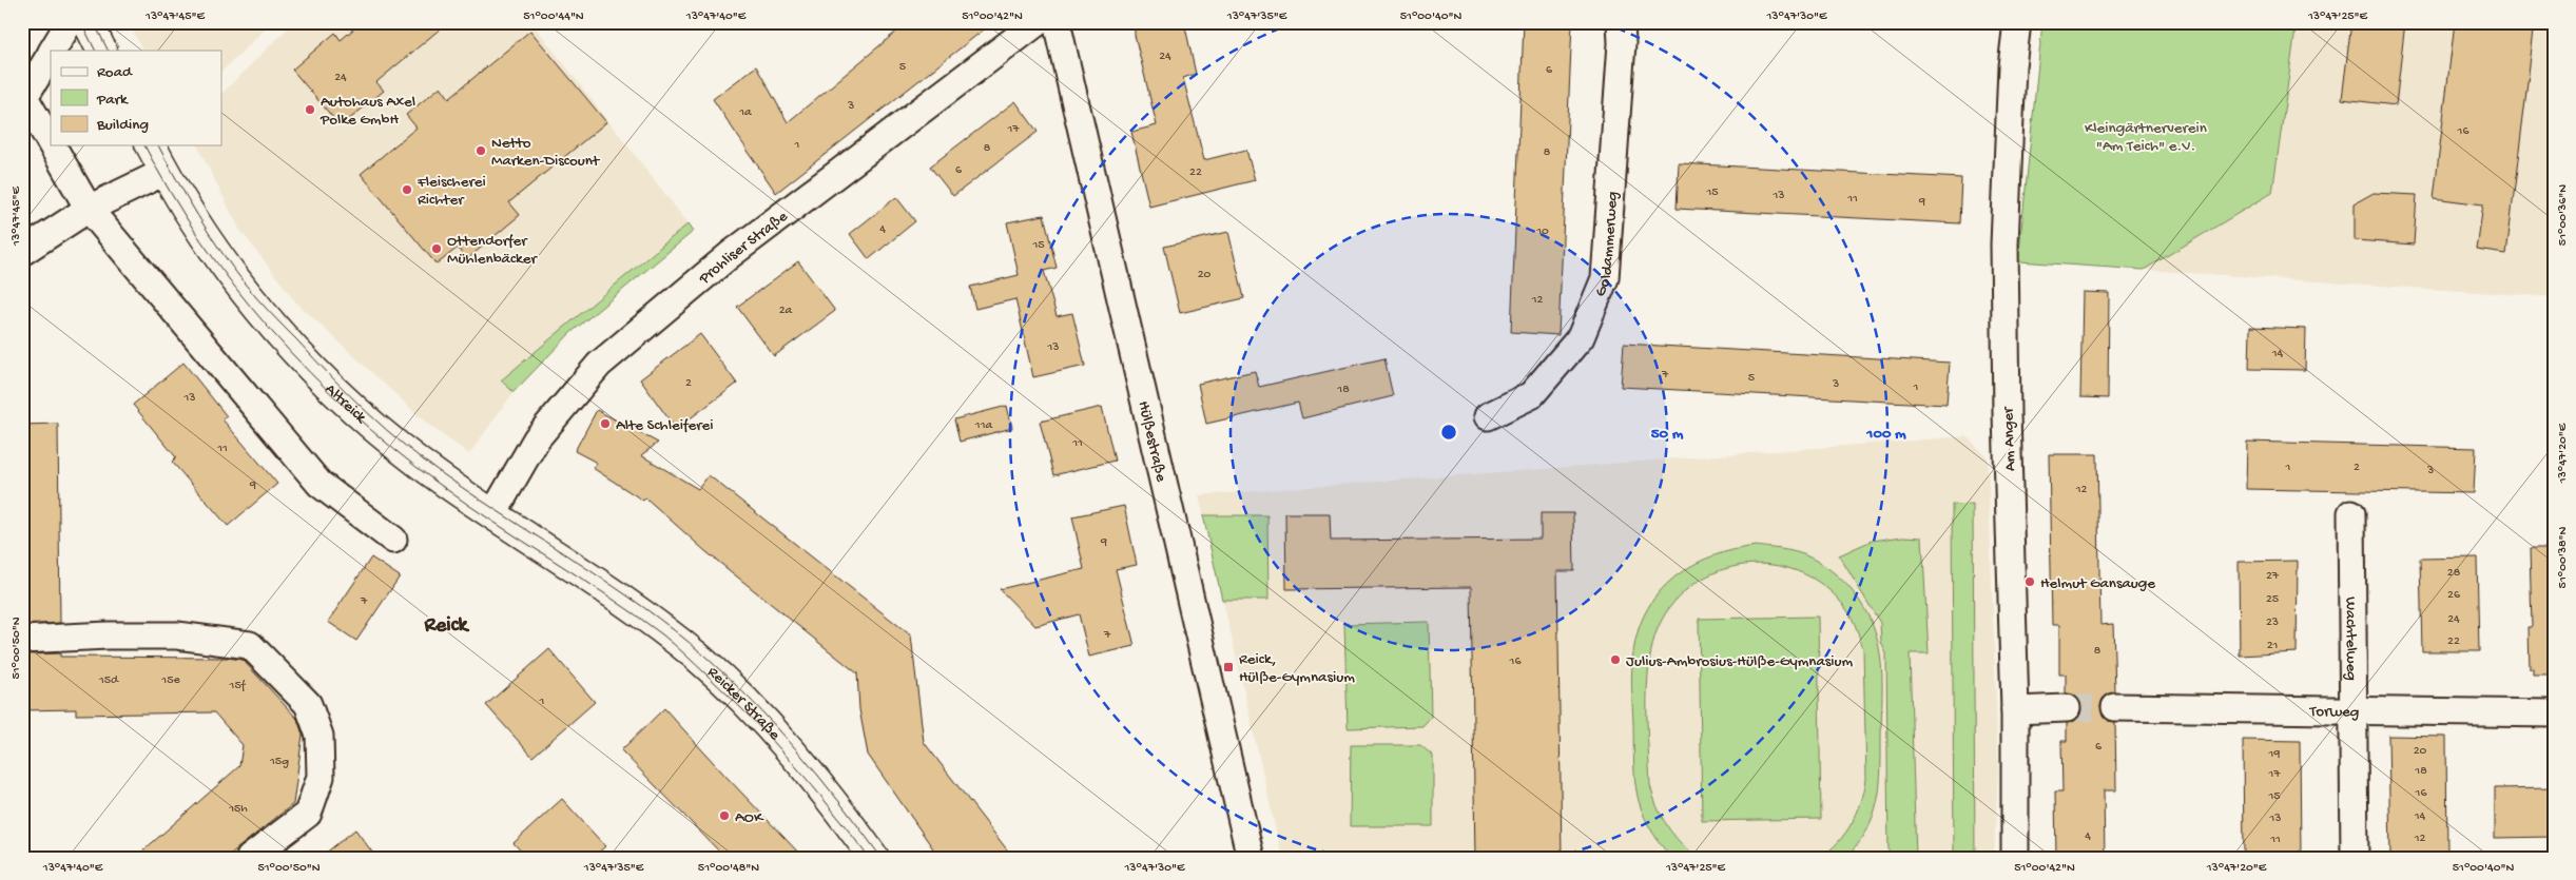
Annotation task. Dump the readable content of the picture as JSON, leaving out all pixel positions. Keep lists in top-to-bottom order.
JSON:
{
  "streets": {
    "street": [
      "Goldammerweg",
      "Prohliser Straße",
      "Altreick",
      "Am Anger",
      "Hülßestraße",
      "Wachtelweg",
      "Reicker Straße",
      "Torweg"
    ]
  },
  "crossings": [
    ["Prohliser Straße", "Altreick"],
    ["Altreick", "Reicker Straße"],
    ["Wachtelweg", "Torweg"]
  ],
  "districts": ["Reick"],
  "parks": ["Kleingärtnerverein \"Am Teich\" e.V."],
  "places": {
    "other": [
      "Autohaus Axel Polke GmbH",
      "Netto Marken-Discount",
      "Fleischerei Richter",
      "Ottendorfer Mühlenbäcker",
      "Alte Schleiferei",
      "Helmut Gansauge",
      "Julius-Ambrosius-Hülße-Gymnasium",
      "AOK"
    ],
    "transit": ["Reick, Hülße-Gymnasium"]
  },
  "house_numbers": [
    "24",
    "5",
    "6",
    "24",
    "3",
    "1a",
    "17",
    "16",
    "1",
    "8",
    "8",
    "6",
    "22",
    "15",
    "13",
    "11",
    "9",
    "4",
    "10",
    "15",
    "20",
    "12",
    "2a",
    "13",
    "14",
    "7",
    "5",
    "2",
    "3",
    "1",
    "18",
    "13",
    "11a",
    "11",
    "11",
    "1",
    "2",
    "3",
    "9",
    "12",
    "9",
    "28",
    "27",
    "26",
    "25",
    "7",
    "24",
    "23",
    "7",
    "22",
    "21",
    "8",
    "16",
    "15d",
    "15e",
    "15f",
    "1",
    "6",
    "20",
    "19",
    "15g",
    "18",
    "17",
    "16",
    "15",
    "15h",
    "14",
    "13",
    "4",
    "12",
    "11"
  ],
  "legend": ["Road", "Park", "Building"],
  "coordinates": [
    "13°47'45\"E",
    "51°00'44\"N",
    "13°47'40\"E",
    "51°00'42\"N",
    "13°47'35\"E",
    "51°00'40\"N",
    "13°47'30\"E",
    "13°47'25\"E",
    "51°00'36\"N",
    "13°47'20\"E",
    "51°00'38\"N",
    "51°00'50\"N",
    "51°00'48\"N"
  ],
  "rings": ["50 m", "100 m"]
}
